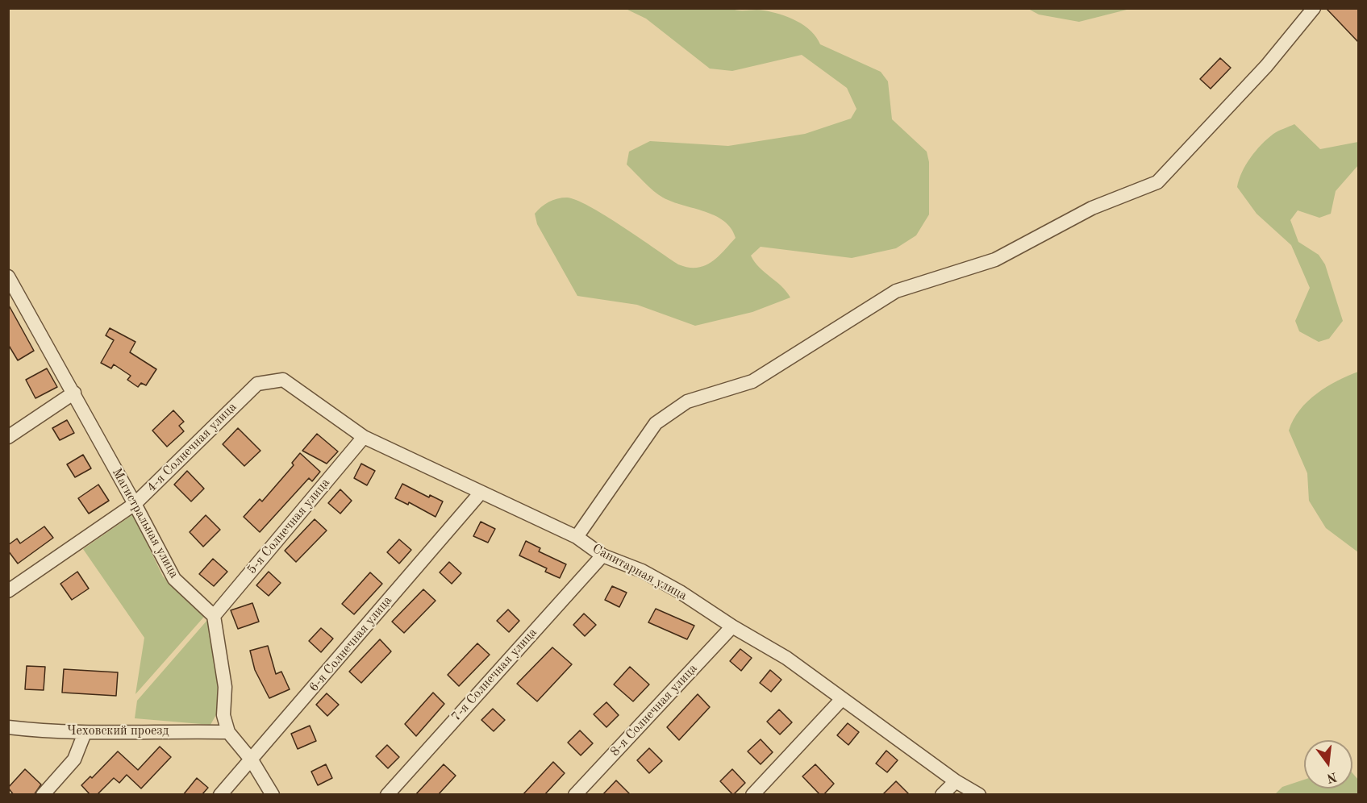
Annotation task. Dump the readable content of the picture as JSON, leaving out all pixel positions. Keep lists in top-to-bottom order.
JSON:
{
  "streets": {
    "street": [
      "4-я Солнечная улица",
      "Магистральная улица",
      "5-я Солнечная улица",
      "Санитарная улица",
      "6-я Солнечная улица",
      "7-я Солнечная улица",
      "8-я Солнечная улица",
      "Чеховский проезд"
    ]
  },
  "crossings": [
    ["4-я Солнечная улица", "Магистральная улица"],
    ["4-я Солнечная улица", "Санитарная улица"],
    ["Магистральная улица", "5-я Солнечная улица"],
    ["5-я Солнечная улица", "Санитарная улица"],
    ["Санитарная улица", "6-я Солнечная улица"],
    ["Санитарная улица", "7-я Солнечная улица"],
    ["Санитарная улица", "8-я Солнечная улица"]
  ],
  "north": "bottom"
}
